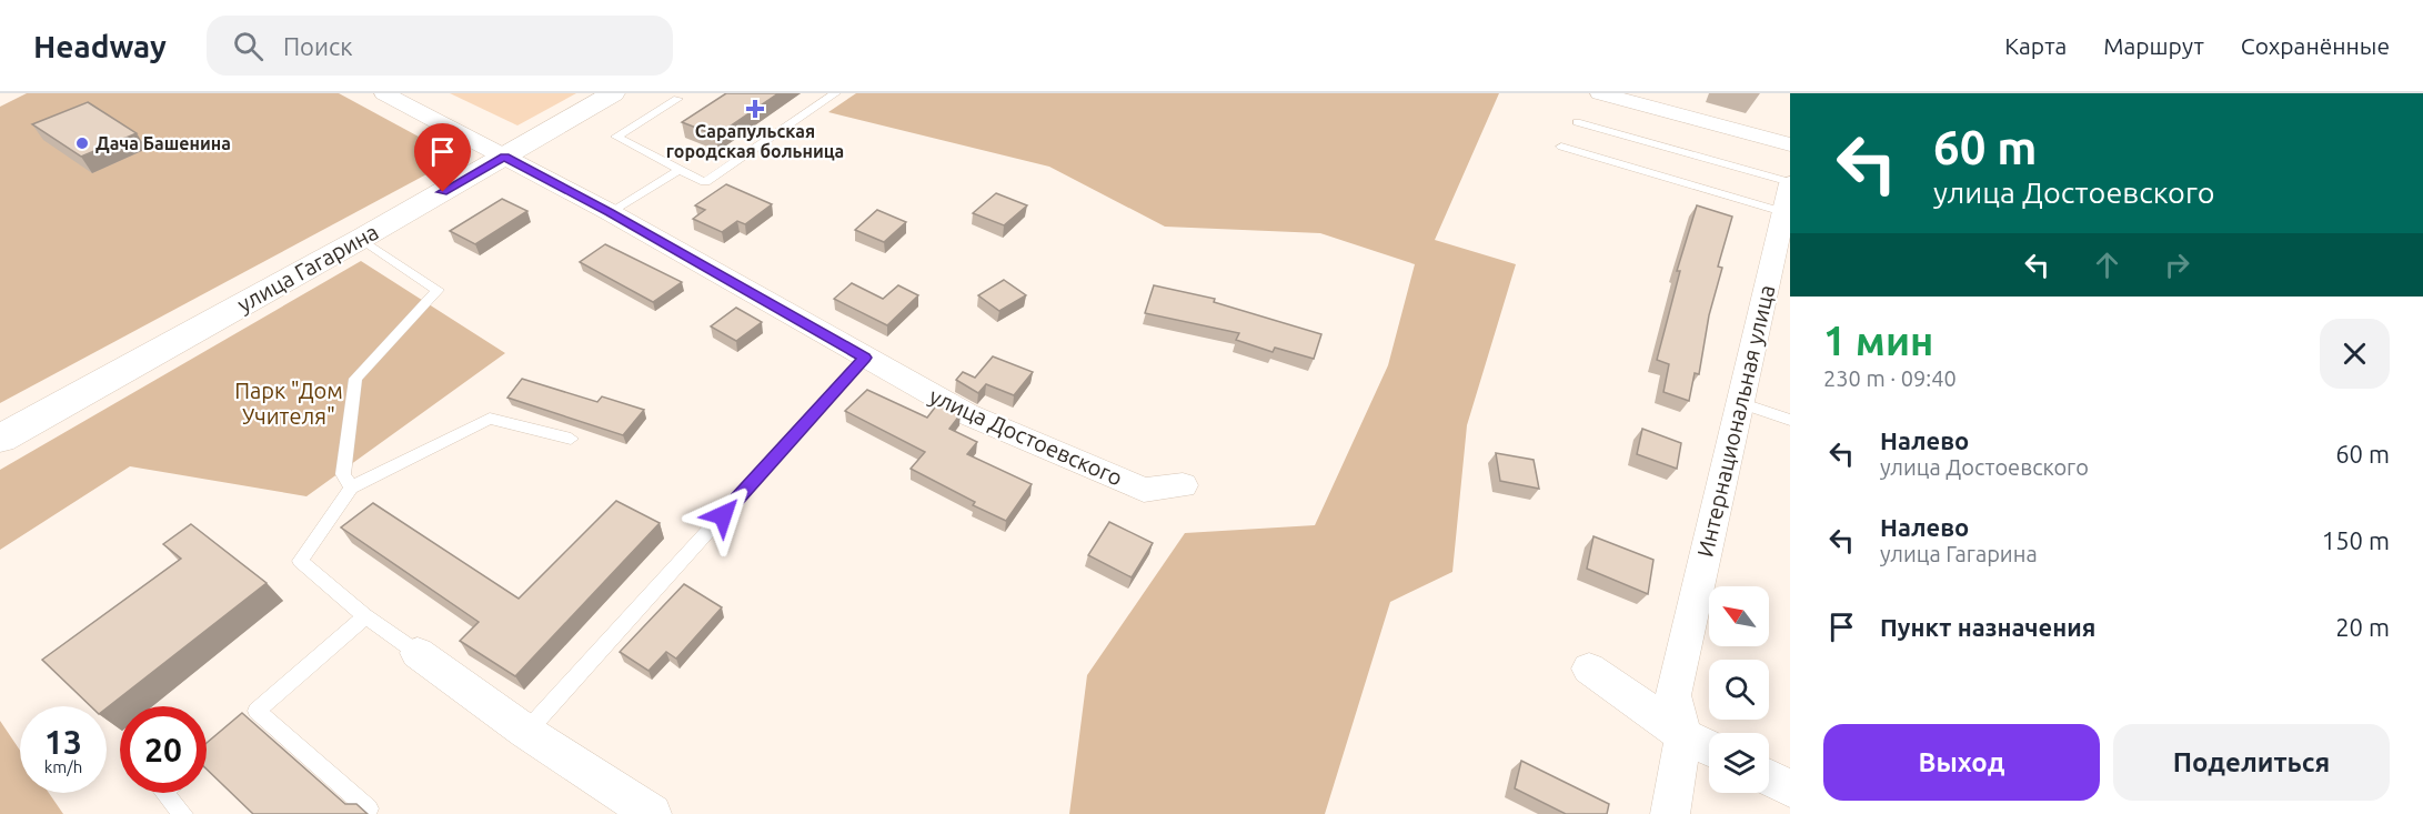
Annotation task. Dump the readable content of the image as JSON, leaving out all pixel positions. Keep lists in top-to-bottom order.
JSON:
{
  "streets": {
    "street": ["улица Гагарина", "Интернациональная улица", "улица Достоевского"]
  },
  "crossings": [
    ["улица Гагарина", "улица Достоевского"]
  ],
  "parks": ["Парк \"Дом Учителя\""],
  "places": {
    "health": ["Сарапульская городская больница"],
    "other": ["Дача Башенина"]
  },
  "north": "top left",
  "page": {
    "header": "Headway",
    "search": "Поиск",
    "nav": ["Карта", "Маршрут", "Сохранённые"],
    "turn": ["60 m", "улица Достоевского"],
    "heading": ["1 мин", "230 m · 09:40"],
    "list": [
      {
        "name": "Налево",
        "note": "улица Достоевского",
        "value": "60 m"
      },
      {
        "name": "Налево",
        "note": "улица Гагарина",
        "value": "150 m"
      },
      {
        "name": "Пункт назначения",
        "value": "20 m"
      }
    ],
    "speed": "13 km/h",
    "limit": "20",
    "buttons": ["Выход", "Поделиться"]
  }
}
